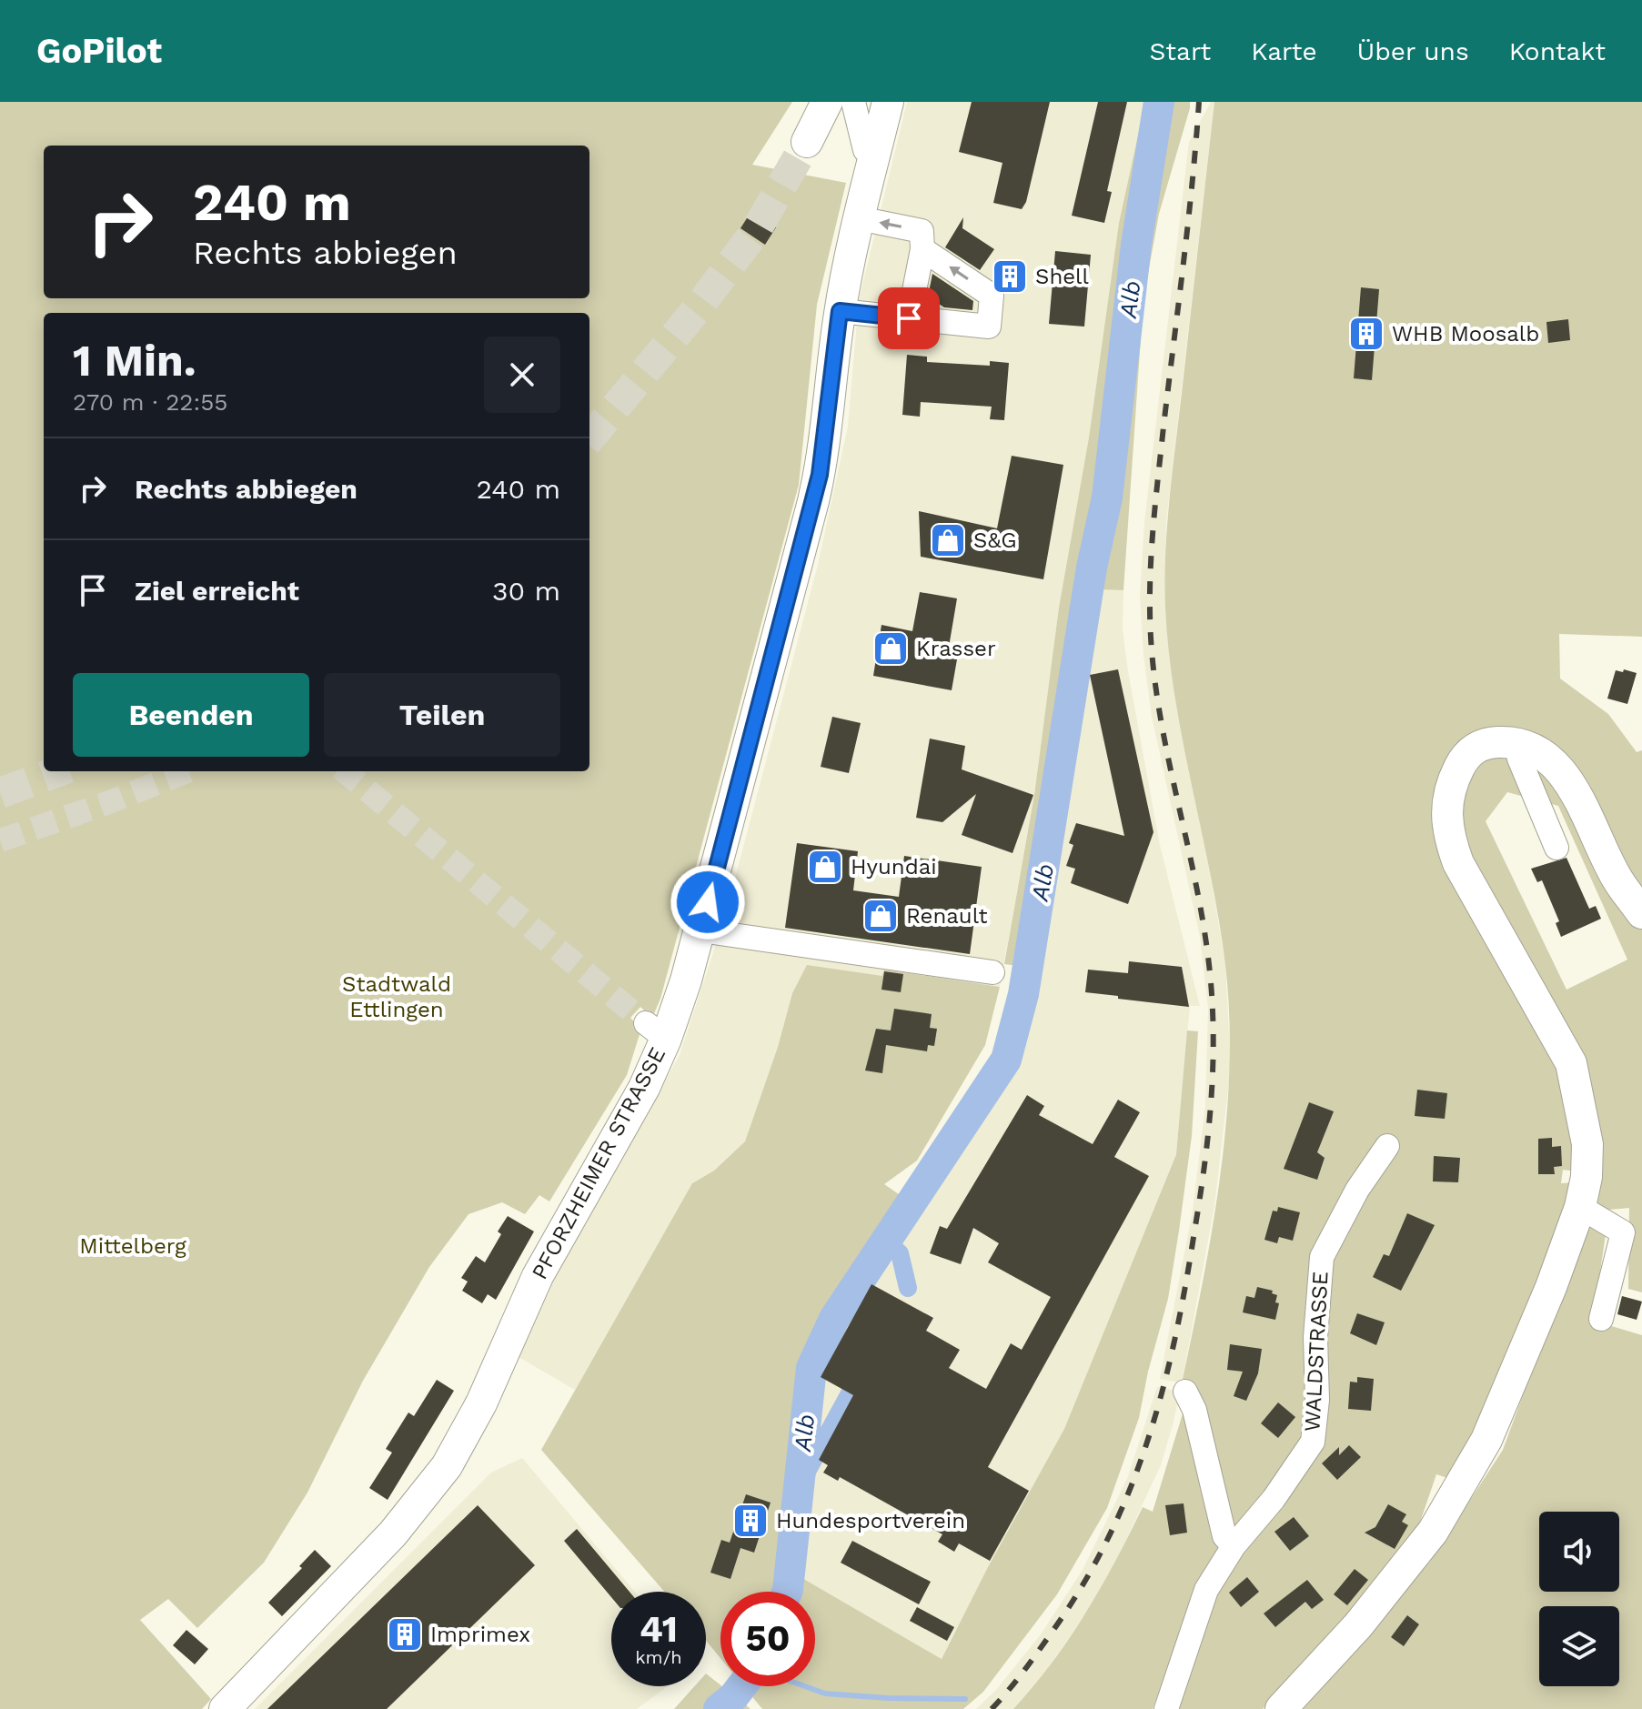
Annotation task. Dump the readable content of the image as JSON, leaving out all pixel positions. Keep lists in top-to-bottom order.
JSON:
{
  "streets": {
    "main road": ["PFORZHEIMER STRASSE"],
    "street": ["WALDSTRASSE"]
  },
  "water": ["Alb"],
  "parks": ["Stadtwald Ettlingen", "Mittelberg"],
  "places": {
    "building": [
      "Shell",
      "WHB Moosalb",
      "Hundesportverein",
      "Imprimex"
    ],
    "shop": [
      "S&G",
      "Krasser",
      "Hyundai",
      "Renault"
    ]
  },
  "page": {
    "header": "GoPilot",
    "nav": [
      "Start",
      "Karte",
      "Über uns",
      "Kontakt"
    ],
    "turn": ["240 m", "Rechts abbiegen"],
    "heading": ["1 Min.", "270 m · 22:55"],
    "list": [
      {
        "name": "Rechts abbiegen",
        "value": "240 m"
      },
      {
        "name": "Ziel erreicht",
        "value": "30 m"
      }
    ],
    "buttons": ["Beenden", "Teilen"],
    "speed": "41 km/h",
    "limit": "50"
  }
}
